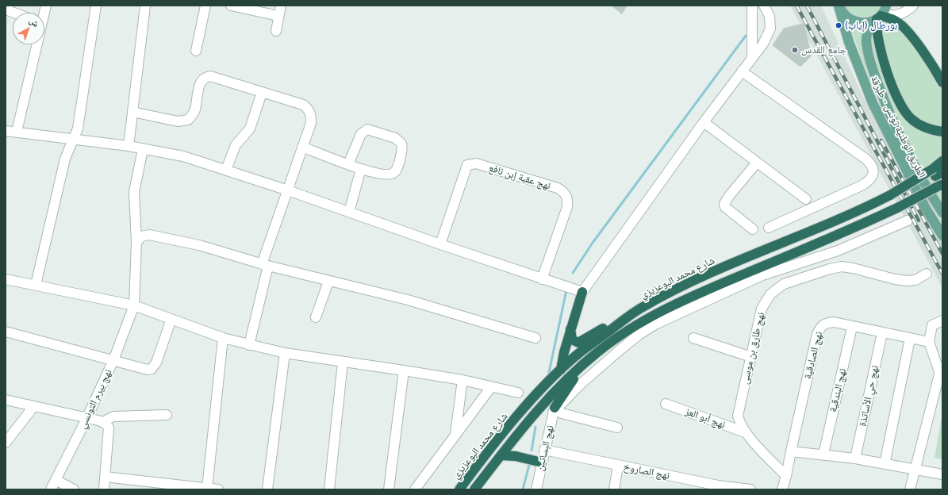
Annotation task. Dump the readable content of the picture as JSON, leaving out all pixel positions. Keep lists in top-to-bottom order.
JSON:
{
  "streets": {
    "highway": ["شارع محمد البوعزيزي"],
    "main road": ["الطريق الوطنية تونس - طبرقة"],
    "street": [
      "نهج عقبة إبن نافع",
      "نهج طارق بن موسى",
      "نهج الصادقية",
      "نهج البندقية",
      "نهج حي الأساتذة",
      "نهج بيرم التونسي",
      "نهج أبو العز",
      "نهج البساتين",
      "نهج الصاروخ"
    ]
  },
  "crossings": [
    ["نهج طارق بن موسى", "نهج الصادقية"],
    ["نهج طارق بن موسى", "نهج أبو العز"],
    ["نهج الصادقية", "نهج البندقية"],
    ["نهج الصادقية", "نهج حي الأساتذة"],
    ["نهج البساتين", "نهج الصاروخ"]
  ],
  "places": ["بورطال (إياب)", "جامع القدس"],
  "north": "top right"
}
